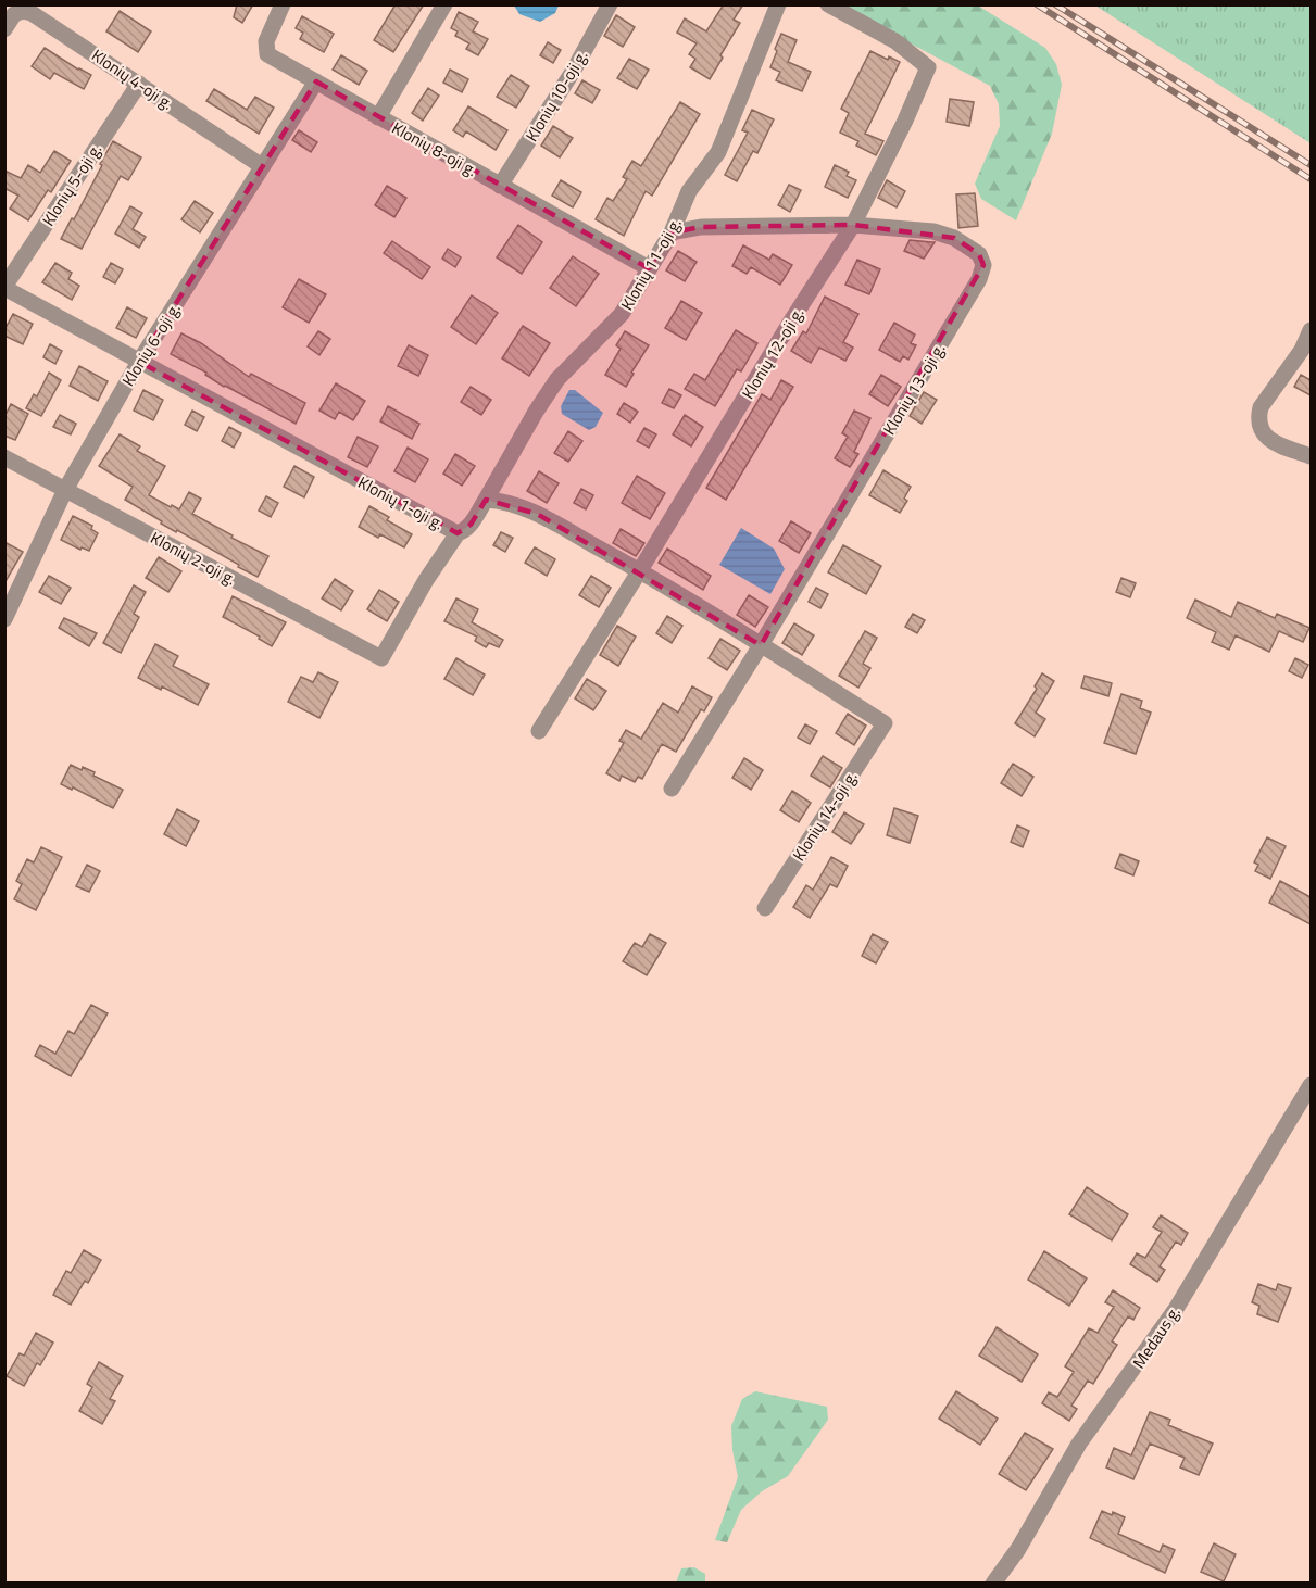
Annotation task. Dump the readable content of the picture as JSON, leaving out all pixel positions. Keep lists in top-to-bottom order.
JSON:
{
  "streets": {
    "street": [
      "Klonių 4-oji g.",
      "Klonių 10-oji g.",
      "Klonių 8-oji g.",
      "Klonių 5-oji g.",
      "Klonių 11-oji g.",
      "Klonių 6-oji g.",
      "Klonių 12-oji g.",
      "Klonių 13-oji g.",
      "Klonių 1-oji g.",
      "Klonių 2-oji g.",
      "Klonių 14-oji g.",
      "Medaus g."
    ]
  },
  "crossings": [
    ["Klonių 4-oji g.", "Klonių 5-oji g."],
    ["Klonių 4-oji g.", "Klonių 6-oji g."],
    ["Klonių 10-oji g.", "Klonių 8-oji g."],
    ["Klonių 8-oji g.", "Klonių 11-oji g."],
    ["Klonių 8-oji g.", "Klonių 6-oji g."],
    ["Klonių 5-oji g.", "Klonių 1-oji g."],
    ["Klonių 11-oji g.", "Klonių 13-oji g."],
    ["Klonių 11-oji g.", "Klonių 1-oji g."],
    ["Klonių 6-oji g.", "Klonių 1-oji g."],
    ["Klonių 6-oji g.", "Klonių 2-oji g."],
    ["Klonių 12-oji g.", "Klonių 13-oji g."],
    ["Klonių 13-oji g.", "Klonių 14-oji g."],
    ["Klonių 1-oji g.", "Klonių 2-oji g."]
  ]
}
